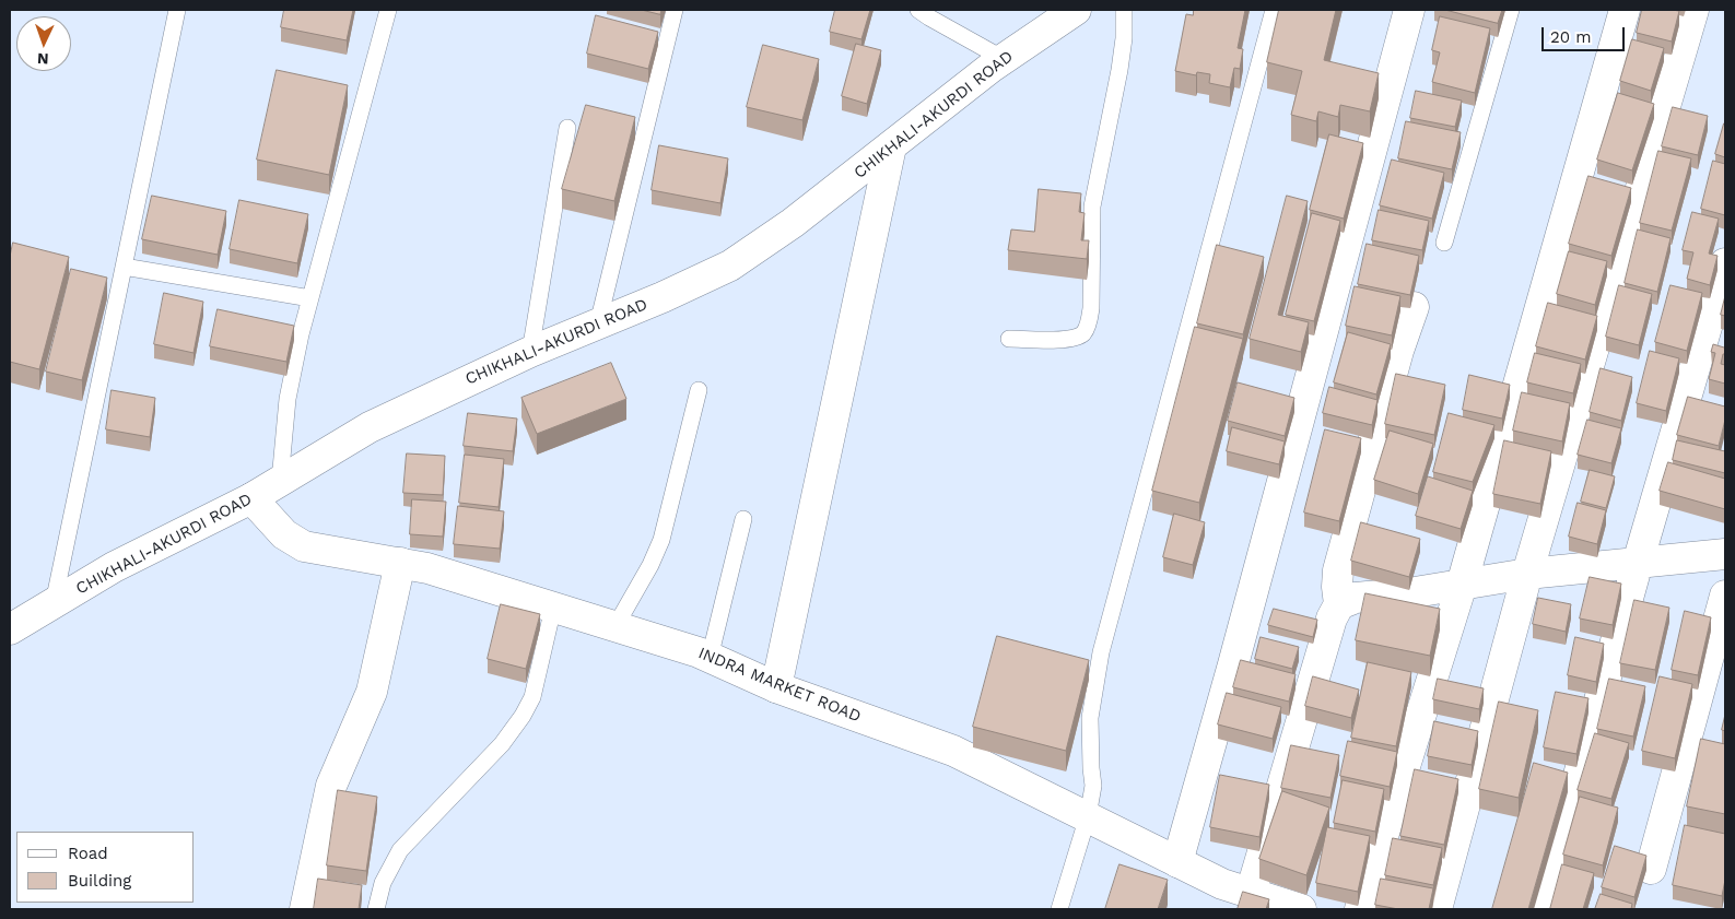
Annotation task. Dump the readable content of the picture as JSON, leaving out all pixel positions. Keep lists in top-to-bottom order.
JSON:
{
  "streets": {
    "street": ["CHIKHALI-AKURDI ROAD", "INDRA MARKET ROAD"]
  },
  "crossings": [
    ["CHIKHALI-AKURDI ROAD", "INDRA MARKET ROAD"]
  ],
  "legend": ["Road", "Building"],
  "scale_bar": "20 m",
  "north": "bottom"
}
